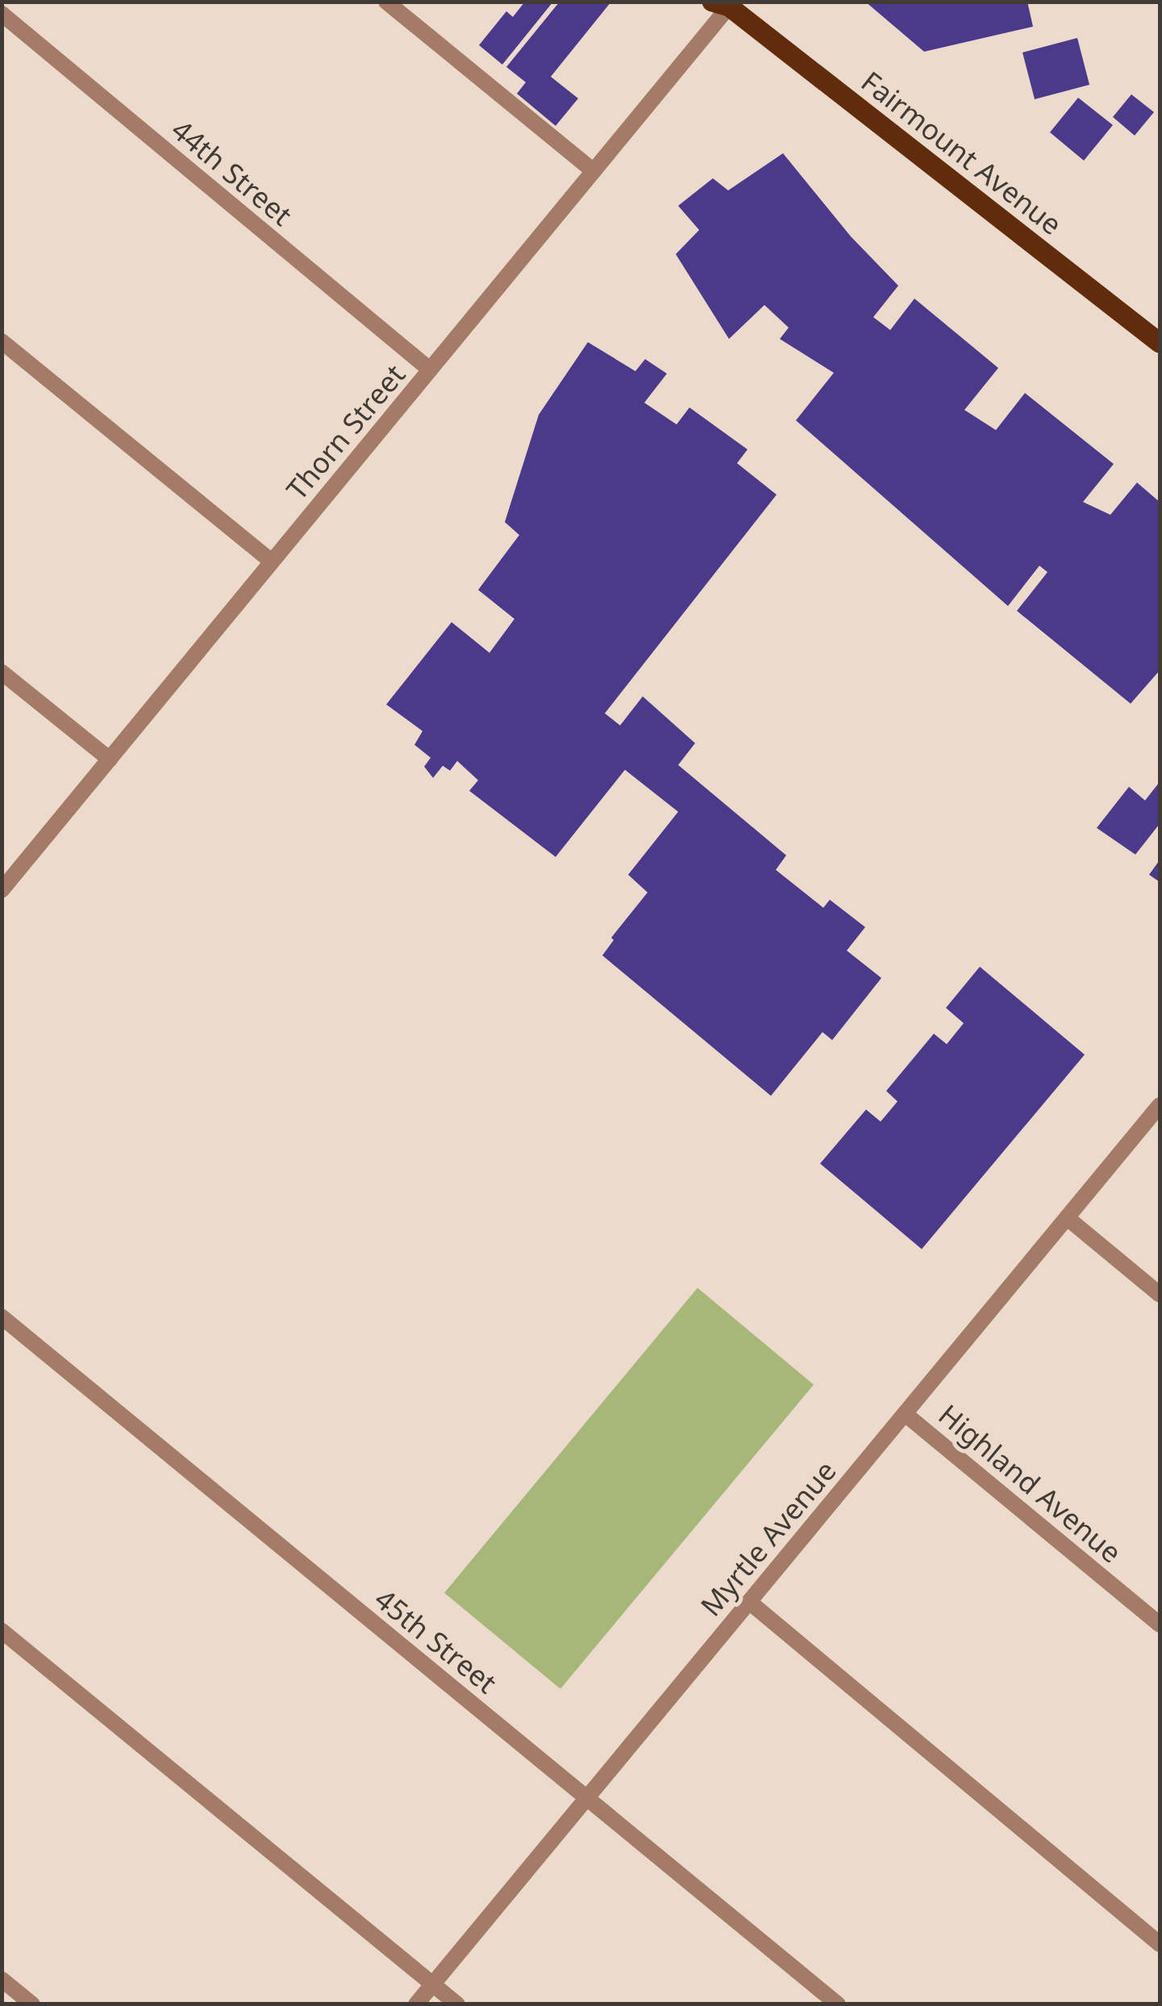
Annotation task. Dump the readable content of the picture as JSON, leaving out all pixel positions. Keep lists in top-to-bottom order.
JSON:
{
  "streets": {
    "main road": ["Fairmount Avenue"],
    "street": [
      "44th Street",
      "Thorn Street",
      "Highland Avenue",
      "Myrtle Avenue",
      "45th Street"
    ]
  },
  "crossings": [
    ["Fairmount Avenue", "Thorn Street"],
    ["44th Street", "Thorn Street"],
    ["Highland Avenue", "Myrtle Avenue"],
    ["Myrtle Avenue", "45th Street"]
  ]
}
